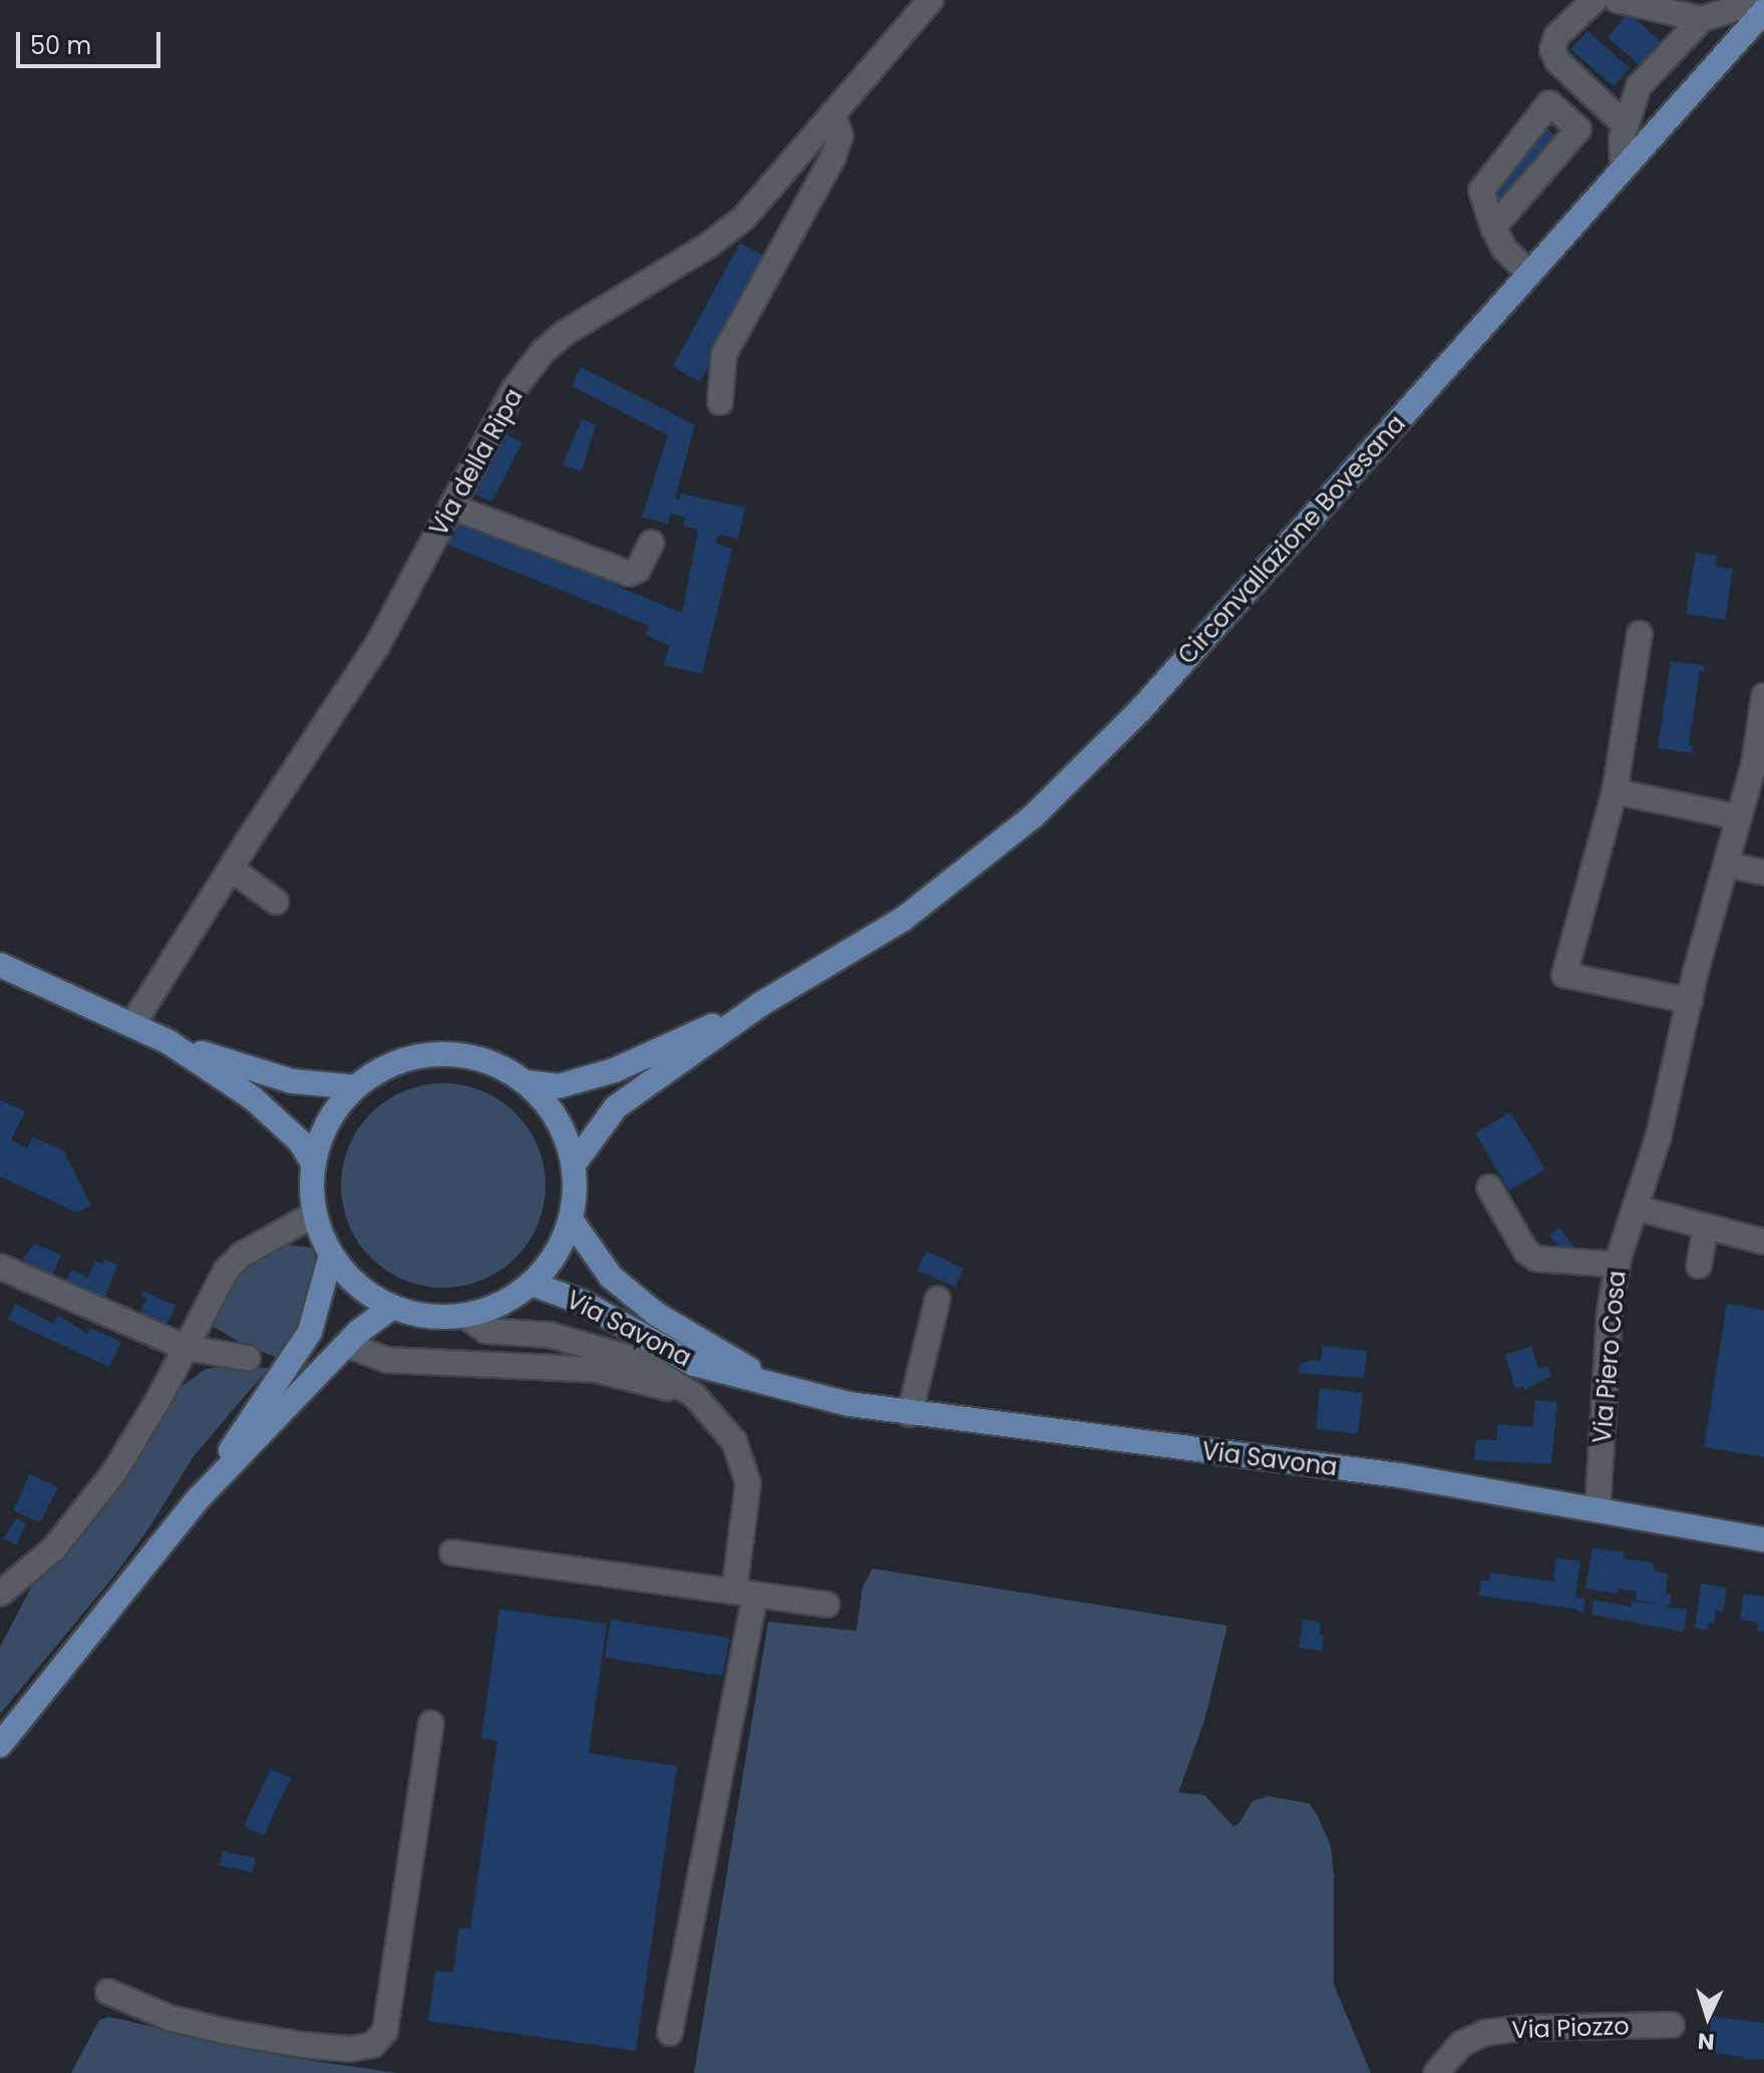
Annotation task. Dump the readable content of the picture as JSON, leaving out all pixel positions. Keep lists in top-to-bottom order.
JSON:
{
  "streets": {
    "main road": ["Circonvallazione Bovesana", "Via Savona"],
    "street": ["Via della Ripa", "Via Piero Cosa", "Via Piozzo"]
  },
  "crossings": [
    ["Circonvallazione Bovesana", "Via Savona"],
    ["Via Savona", "Via Piero Cosa"]
  ],
  "scale_bar": "50 m",
  "north": "bottom"
}
